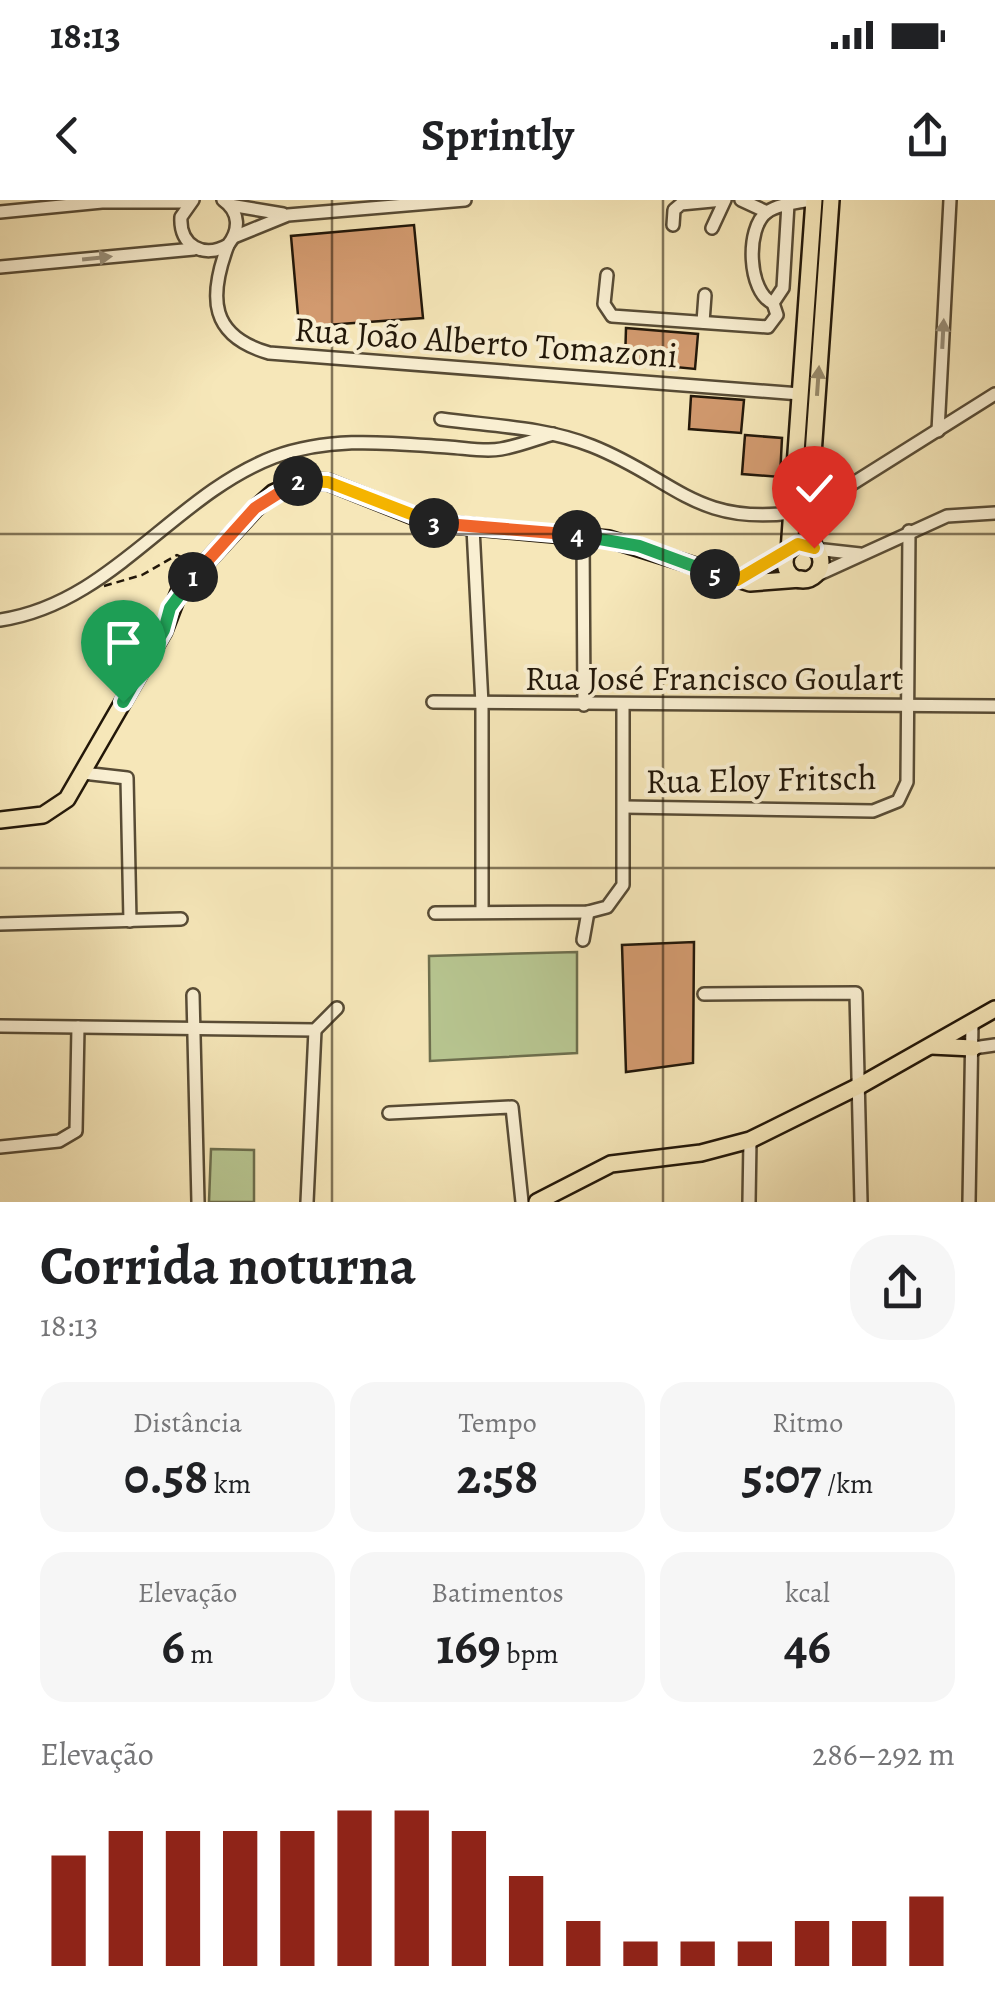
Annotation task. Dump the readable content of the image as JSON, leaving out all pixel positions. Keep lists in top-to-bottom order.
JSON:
{
  "streets": {
    "street": ["Rua João Alberto Tomazoni", "Rua José Francisco Goulart", "Rua Eloy Fritsch"]
  },
  "crossings": [
    ["Rua José Francisco Goulart", "Rua Eloy Fritsch"]
  ],
  "page": {
    "status": "18:13",
    "header": "Sprintly",
    "pins": [
      "2",
      "3",
      "4",
      "5",
      "1"
    ],
    "heading": ["Corrida noturna", "18:13"],
    "stats": [
      ["Distância", "0.58 km"],
      ["Tempo", "2:58"],
      ["Ritmo", "5:07 /km"],
      ["Elevação", "6 m"],
      ["Batimentos", "169 bpm"],
      ["kcal", "46"]
    ],
    "chart": ["Elevação", "286–292 m"]
  }
}
